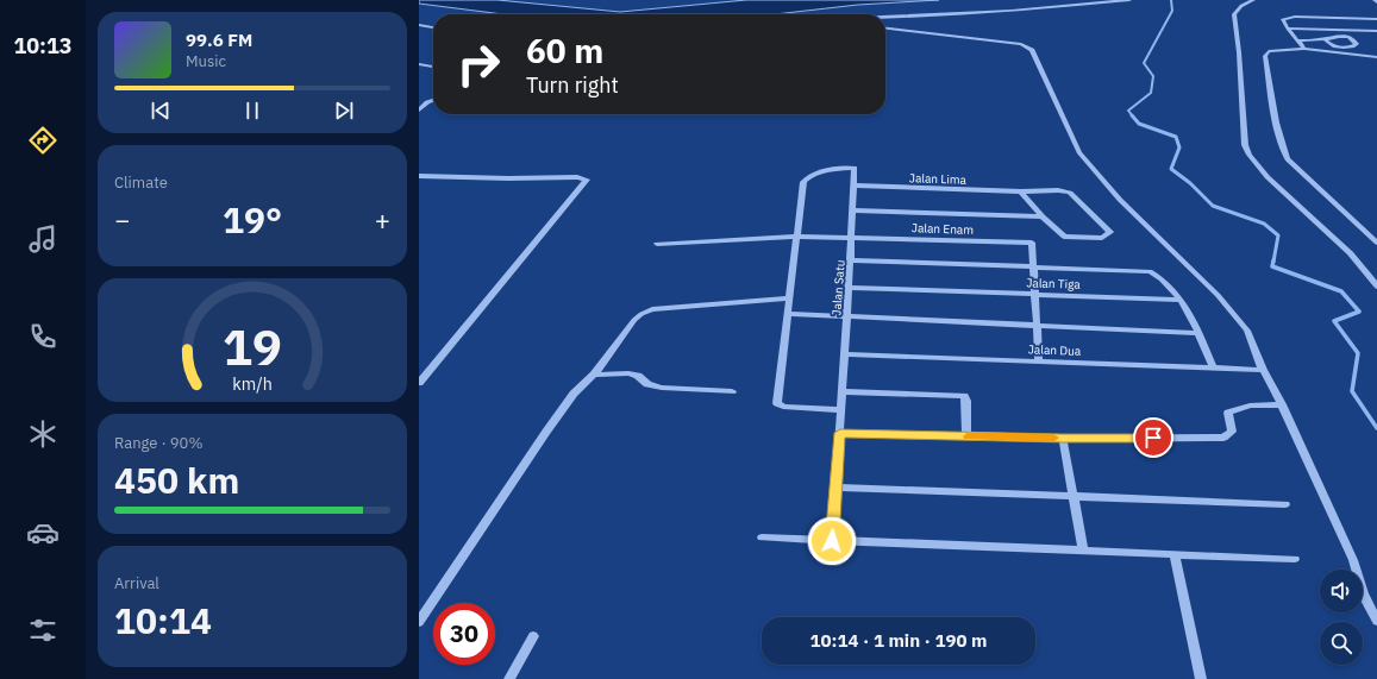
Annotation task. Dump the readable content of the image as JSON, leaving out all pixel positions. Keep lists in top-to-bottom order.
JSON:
{
  "streets": {
    "street": [
      "Jalan Lima",
      "Jalan Enam",
      "Jalan Tiga",
      "Jalan Satu",
      "Jalan Dua"
    ]
  },
  "crossings": [
    ["Jalan Lima", "Jalan Satu"],
    ["Jalan Enam", "Jalan Satu"],
    ["Jalan Tiga", "Jalan Satu"],
    ["Jalan Satu", "Jalan Dua"]
  ],
  "page": {
    "tabs": "10:13",
    "turn": ["60 m", "Turn right"],
    "song": ["99.6 FM", "Music"],
    "tile": [
      "Climate",
      ["Range · 90%", "450 km"],
      ["Arrival", "10:14"]
    ],
    "heat": ["−", "19°", "+"],
    "limit": "30",
    "trip": "10:14 · 1 min · 190 m",
    "gauge": ["19", "km/h"]
  }
}
